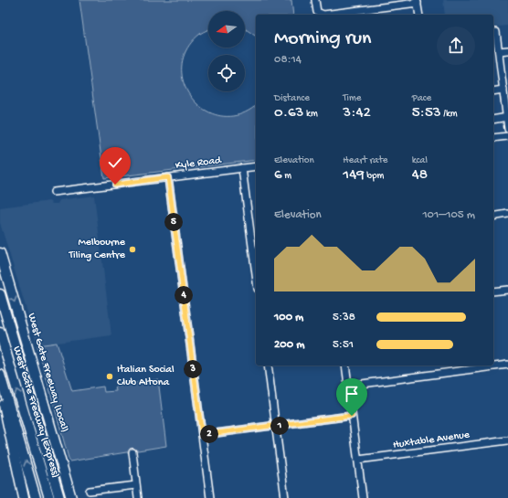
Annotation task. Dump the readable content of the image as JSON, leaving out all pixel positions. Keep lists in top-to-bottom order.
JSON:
{
  "streets": {
    "highway": ["West Gate Freeway (Local)", "West Gate Freeway (Express)"],
    "street": ["Kyle Road", "Huxtable Avenue"]
  },
  "places": ["Melbourne Tiling Centre", "Italian Social Club Altona"],
  "north": "left",
  "page": {
    "heading": ["Morning run", "08:14"],
    "stats": [
      ["Distance", "0.63 km"],
      ["Time", "3:42"],
      ["Pace", "5:53 /km"],
      ["Elevation", "6 m"],
      ["Heart rate", "149 bpm"],
      ["kcal", "48"]
    ],
    "chart": ["Elevation", "101–105 m"],
    "pins": [
      "5",
      "4",
      "3",
      "1",
      "2"
    ],
    "list": [
      {
        "name": "100 m",
        "note": "5:38"
      },
      {
        "name": "200 m",
        "note": "5:51"
      }
    ]
  }
}
